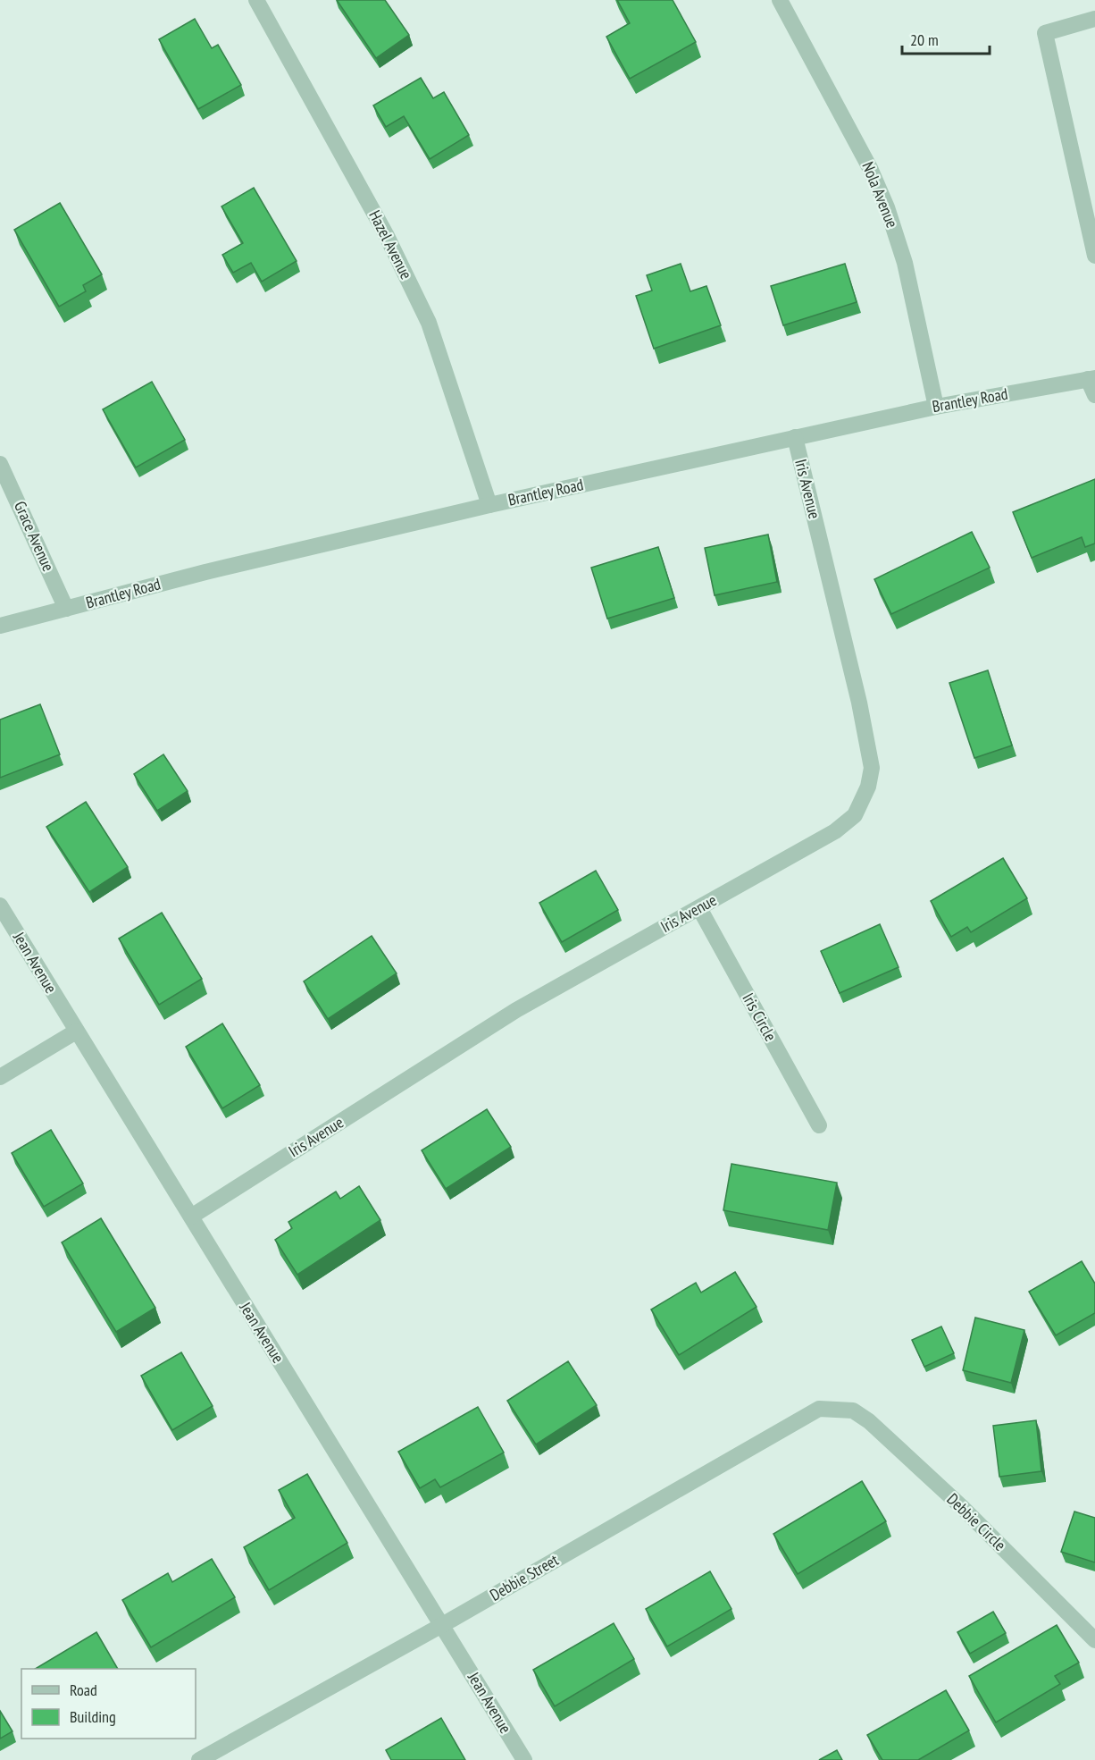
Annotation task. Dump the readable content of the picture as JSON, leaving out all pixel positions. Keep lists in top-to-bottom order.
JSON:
{
  "streets": {
    "street": [
      "Nola Avenue",
      "Hazel Avenue",
      "Brantley Road",
      "Iris Avenue",
      "Grace Avenue",
      "Jean Avenue",
      "Iris Circle",
      "Debbie Circle",
      "Debbie Street"
    ]
  },
  "crossings": [
    ["Nola Avenue", "Brantley Road"],
    ["Hazel Avenue", "Brantley Road"],
    ["Brantley Road", "Iris Avenue"],
    ["Brantley Road", "Grace Avenue"],
    ["Iris Avenue", "Jean Avenue"],
    ["Iris Avenue", "Iris Circle"],
    ["Jean Avenue", "Debbie Street"],
    ["Debbie Circle", "Debbie Street"]
  ],
  "legend": ["Road", "Building"],
  "scale_bar": "20 m"
}
